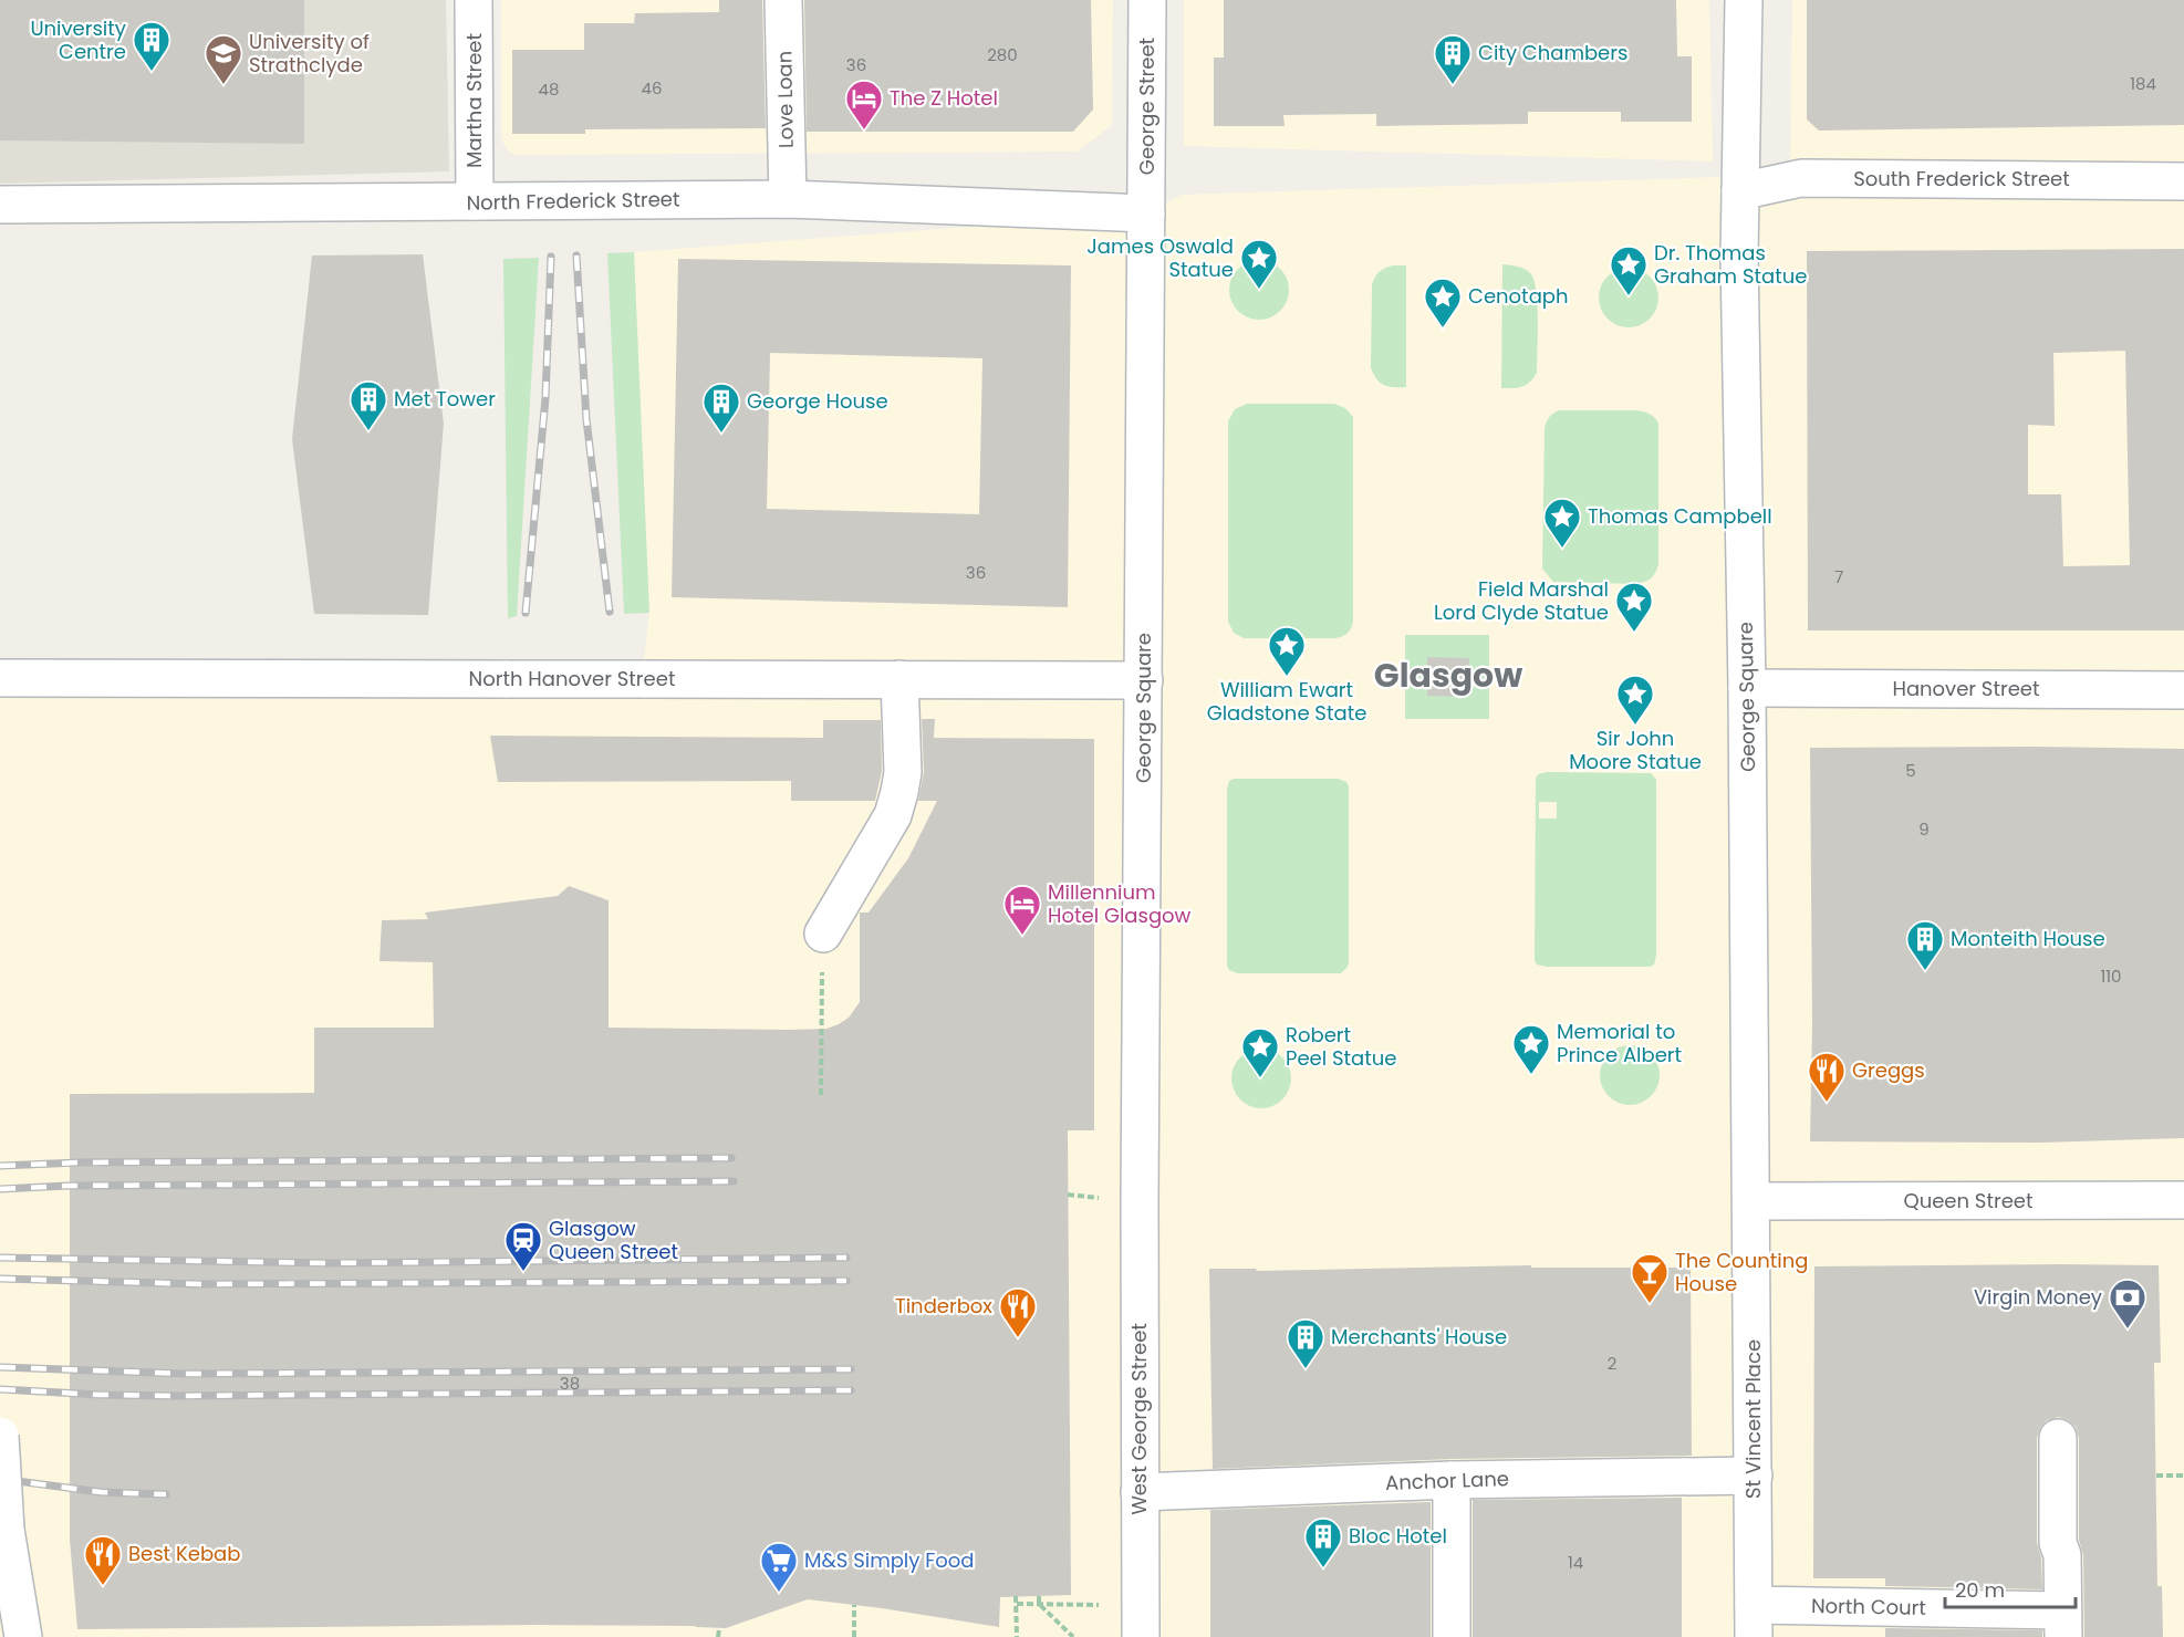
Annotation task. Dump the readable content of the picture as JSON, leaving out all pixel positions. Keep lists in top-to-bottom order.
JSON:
{
  "streets": {
    "street": [
      "Love Loan",
      "Martha Street",
      "George Street",
      "South Frederick Street",
      "North Frederick Street",
      "North Hanover Street",
      "Hanover Street",
      "George Square",
      "Queen Street",
      "West George Street",
      "St Vincent Place",
      "Anchor Lane",
      "North Court"
    ]
  },
  "crossings": [
    ["Love Loan", "North Frederick Street"],
    ["Martha Street", "North Frederick Street"],
    ["George Street", "North Frederick Street"],
    ["George Street", "George Square"],
    ["South Frederick Street", "George Square"],
    ["North Frederick Street", "George Square"],
    ["North Hanover Street", "George Square"],
    ["Hanover Street", "George Square"],
    ["George Square", "Queen Street"],
    ["George Square", "West George Street"],
    ["George Square", "St Vincent Place"],
    ["Queen Street", "St Vincent Place"],
    ["West George Street", "Anchor Lane"],
    ["St Vincent Place", "Anchor Lane"],
    ["St Vincent Place", "North Court"]
  ],
  "districts": ["Glasgow"],
  "places": {
    "building": [
      "University Centre",
      "City Chambers",
      "Met Tower",
      "George House",
      "Monteith House",
      "Merchants' House",
      "Bloc Hotel"
    ],
    "school or university": ["University of Strathclyde"],
    "hotel": ["The Z Hotel", "Millennium Hotel Glasgow"],
    "place": [
      "James Oswald Statue",
      "Dr. Thomas Graham Statue",
      "Cenotaph",
      "Thomas Campbell",
      "Field Marshal Lord Clyde Statue",
      "William Ewart Gladstone State",
      "Sir John Moore Statue",
      "Memorial to Prince Albert",
      "Robert Peel Statue"
    ],
    "restaurant": ["Greggs", "Tinderbox", "Best Kebab"],
    "station": ["Glasgow Queen Street"],
    "bar": ["The Counting House"],
    "bank": ["Virgin Money"],
    "supermarket": ["M&S Simply Food"]
  },
  "house_numbers": [
    "280",
    "36",
    "184",
    "46",
    "48",
    "36",
    "7",
    "5",
    "9",
    "110",
    "2",
    "38",
    "14"
  ],
  "scale_bar": "20 m"
}
